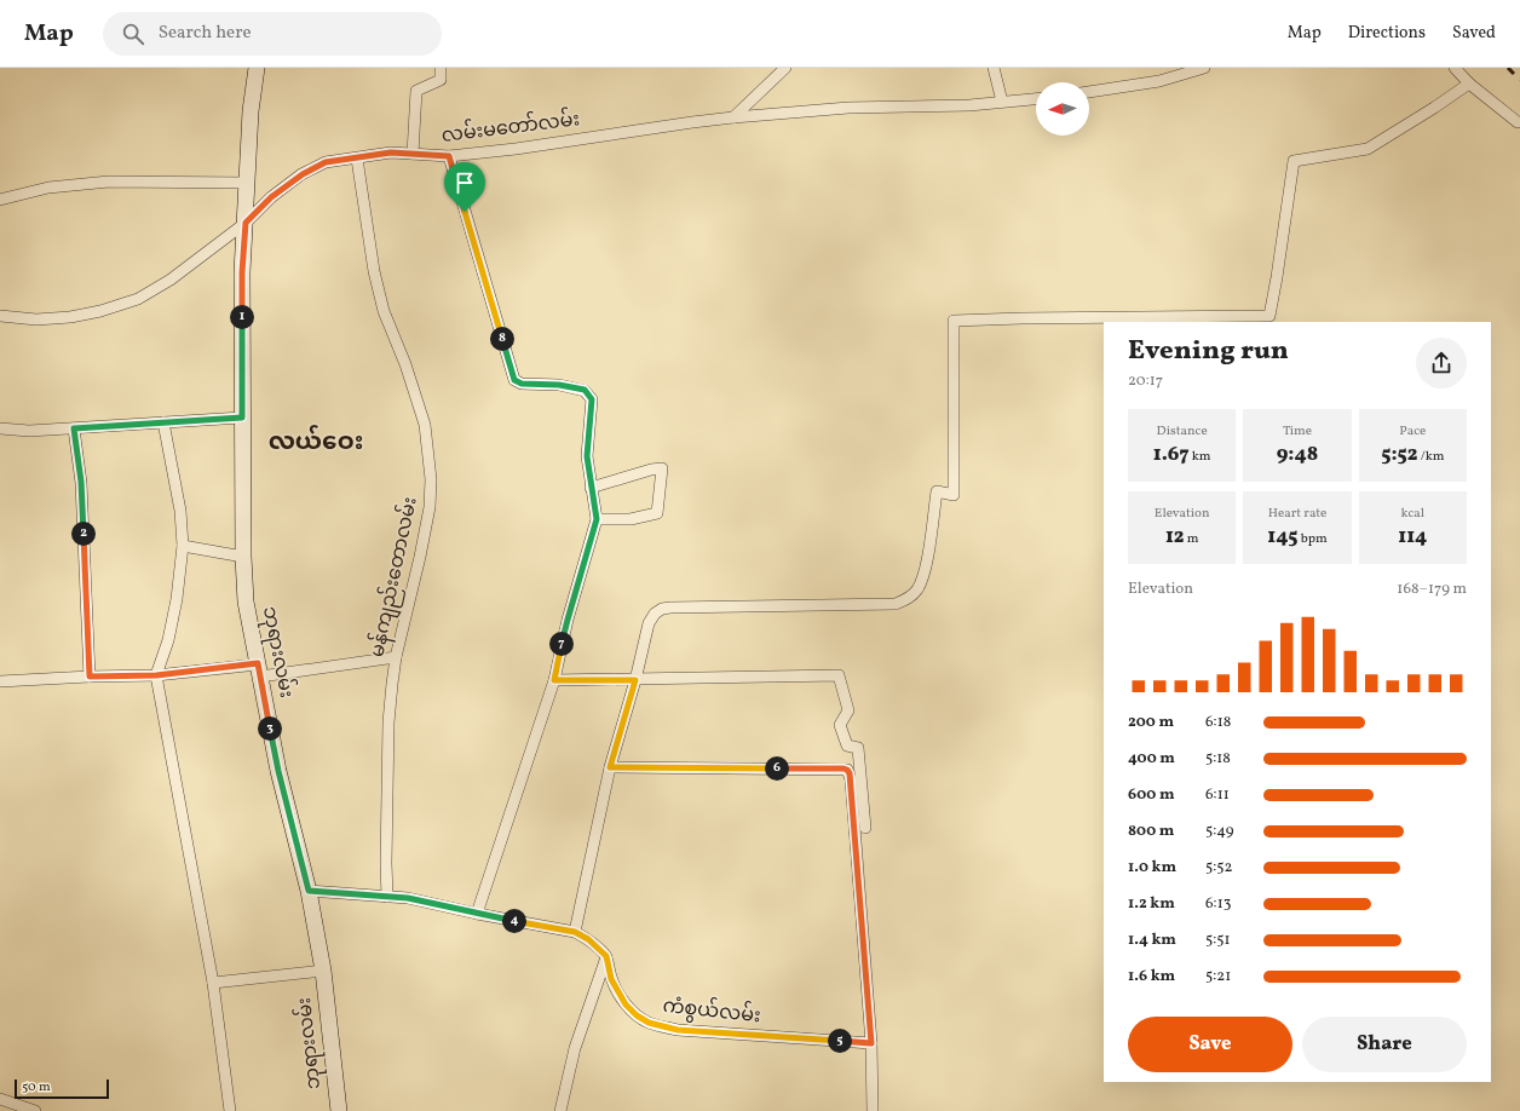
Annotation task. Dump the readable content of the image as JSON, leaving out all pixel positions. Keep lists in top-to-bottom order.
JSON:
{
  "streets": {
    "street": [
      "လမ်းမတော်လမ်း",
      "မန်ကျည်းတောလမ်း",
      "ဘုရားလမ်း",
      "ကံစွယ်လမ်း"
    ]
  },
  "crossings": [
    ["လမ်းမတော်လမ်း", "မန်ကျည်းတောလမ်း"],
    ["လမ်းမတော်လမ်း", "ဘုရားလမ်း"]
  ],
  "districts": ["လယ်ဝေး"],
  "scale_bar": "50 m",
  "north": "left",
  "page": {
    "header": "Map",
    "search": "Search here",
    "nav": ["Map", "Directions", "Saved"],
    "pins": [
      "1",
      "8",
      "2",
      "7",
      "3",
      "6",
      "4",
      "5"
    ],
    "heading": ["Evening run", "20:17"],
    "stats": [
      ["Distance", "1.67 km"],
      ["Time", "9:48"],
      ["Pace", "5:52 /km"],
      ["Elevation", "12 m"],
      ["Heart rate", "145 bpm"],
      ["kcal", "114"]
    ],
    "chart": ["Elevation", "168–179 m"],
    "list": [
      {
        "name": "200 m",
        "note": "6:18"
      },
      {
        "name": "400 m",
        "note": "5:18"
      },
      {
        "name": "600 m",
        "note": "6:11"
      },
      {
        "name": "800 m",
        "note": "5:49"
      },
      {
        "name": "1.0 km",
        "note": "5:52"
      },
      {
        "name": "1.2 km",
        "note": "6:13"
      },
      {
        "name": "1.4 km",
        "note": "5:51"
      },
      {
        "name": "1.6 km",
        "note": "5:21"
      }
    ],
    "buttons": ["Save", "Share"],
    "scale": "50 m"
  }
}
